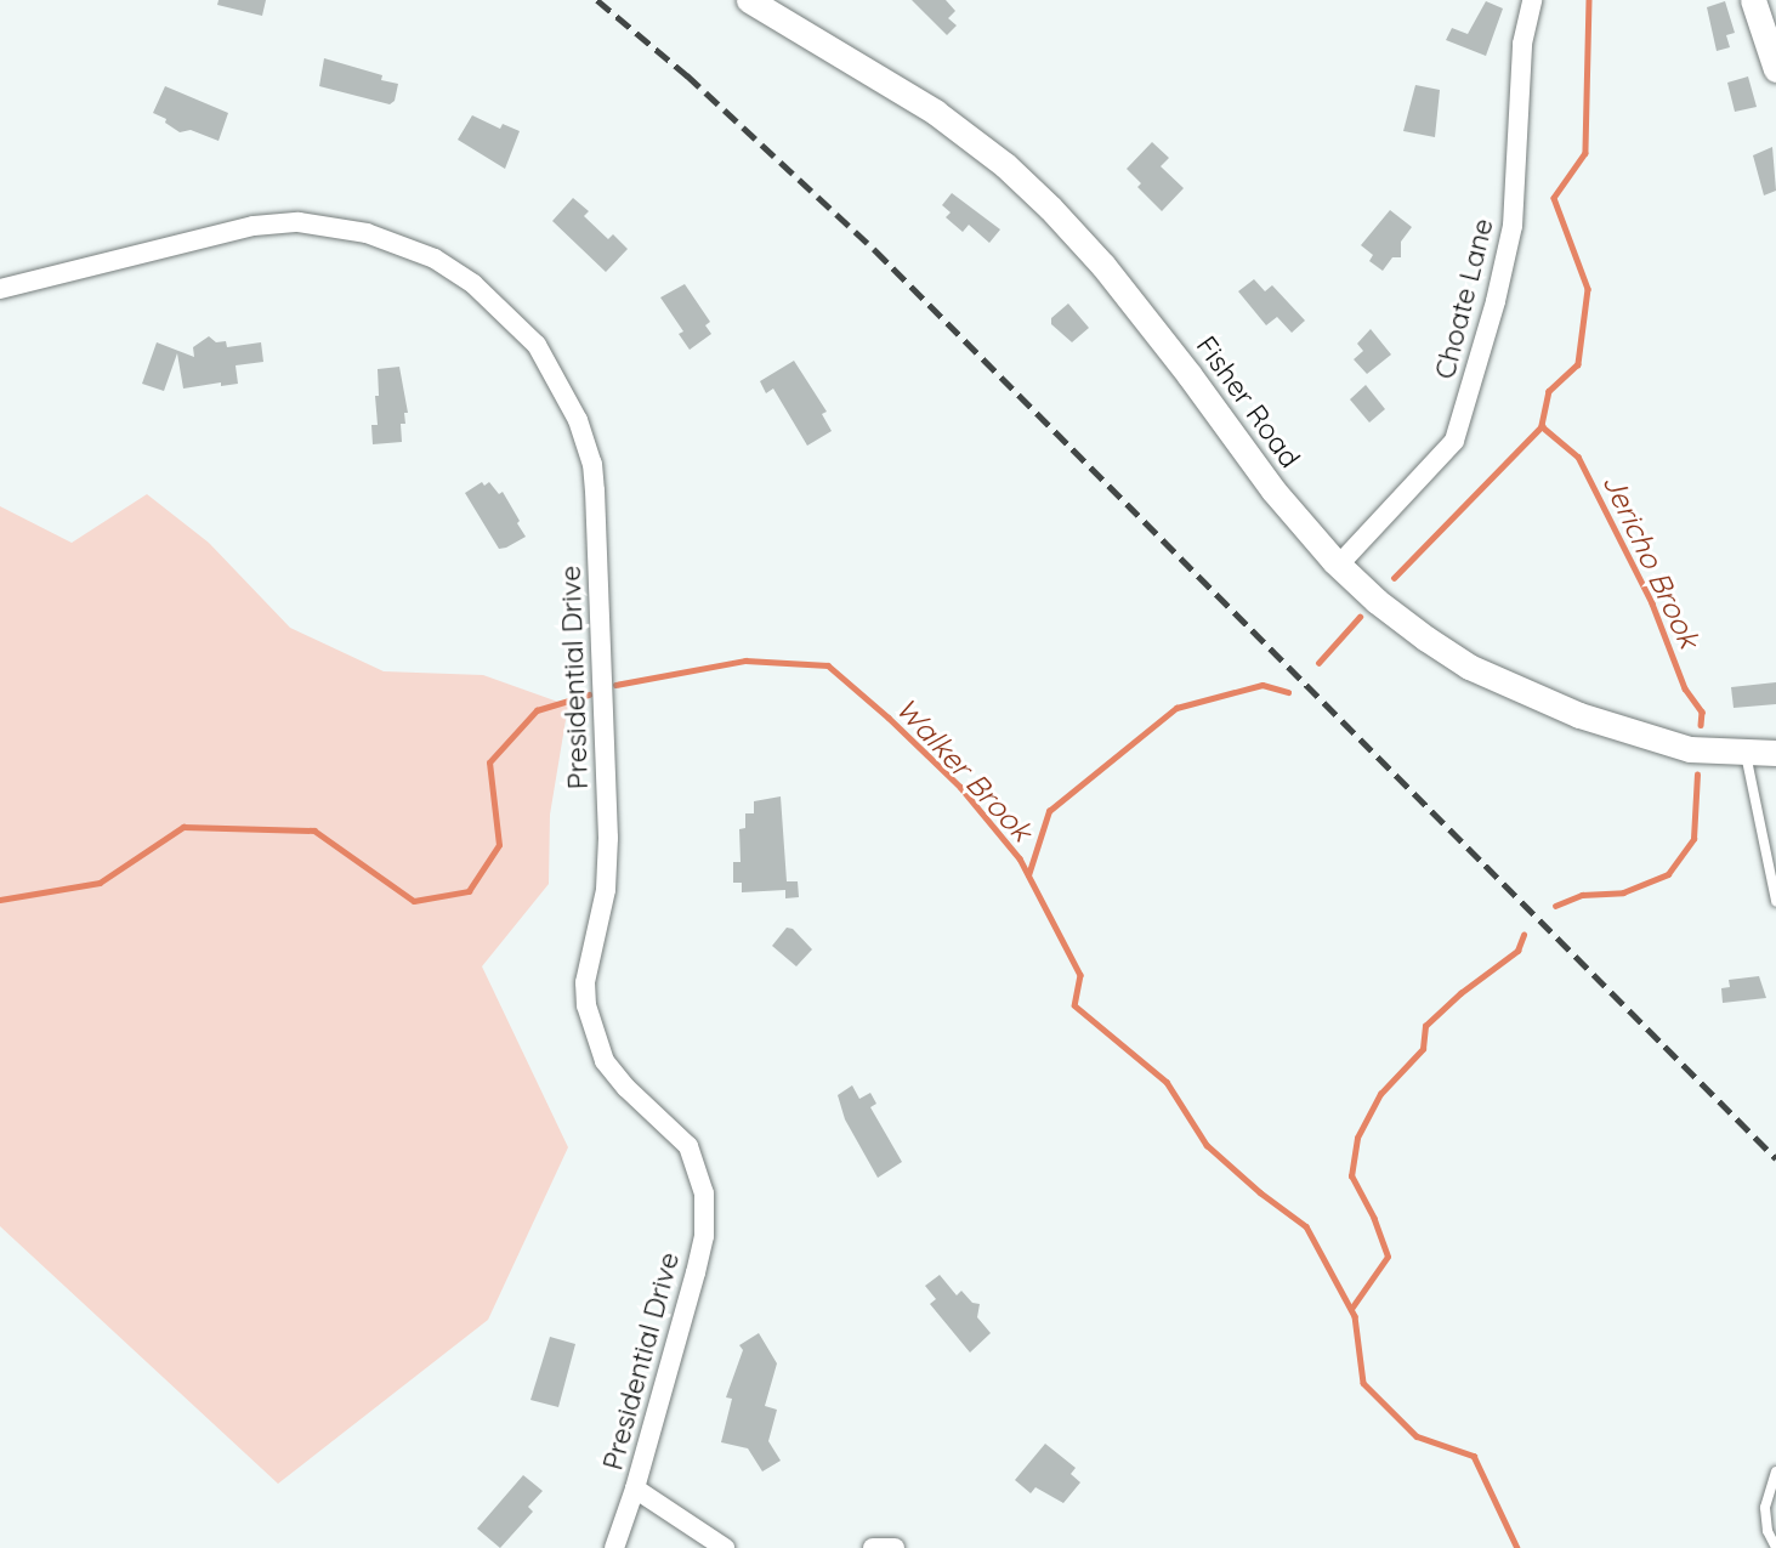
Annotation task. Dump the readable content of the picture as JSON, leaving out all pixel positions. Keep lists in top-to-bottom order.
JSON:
{
  "streets": {
    "street": ["Choate Lane", "Fisher Road", "Presidential Drive"]
  },
  "crossings": [
    ["Choate Lane", "Fisher Road"]
  ],
  "water": ["Jericho Brook", "Walker Brook"]
}
